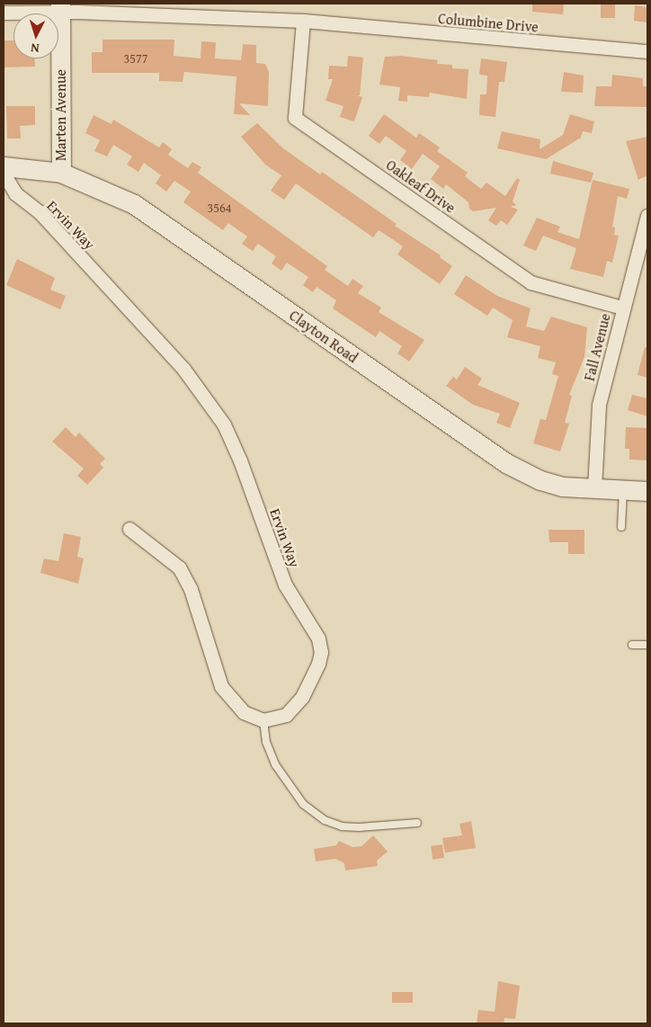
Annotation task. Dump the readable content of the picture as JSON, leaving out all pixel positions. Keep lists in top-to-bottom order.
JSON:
{
  "streets": {
    "street": [
      "Columbine Drive",
      "Marten Avenue",
      "Oakleaf Drive",
      "Ervin Way",
      "Clayton Road",
      "Fall Avenue"
    ]
  },
  "crossings": [
    ["Columbine Drive", "Marten Avenue"],
    ["Columbine Drive", "Oakleaf Drive"],
    ["Marten Avenue", "Clayton Road"],
    ["Oakleaf Drive", "Fall Avenue"],
    ["Clayton Road", "Fall Avenue"]
  ],
  "house_numbers": ["3577", "3564"],
  "north": "bottom"
}
